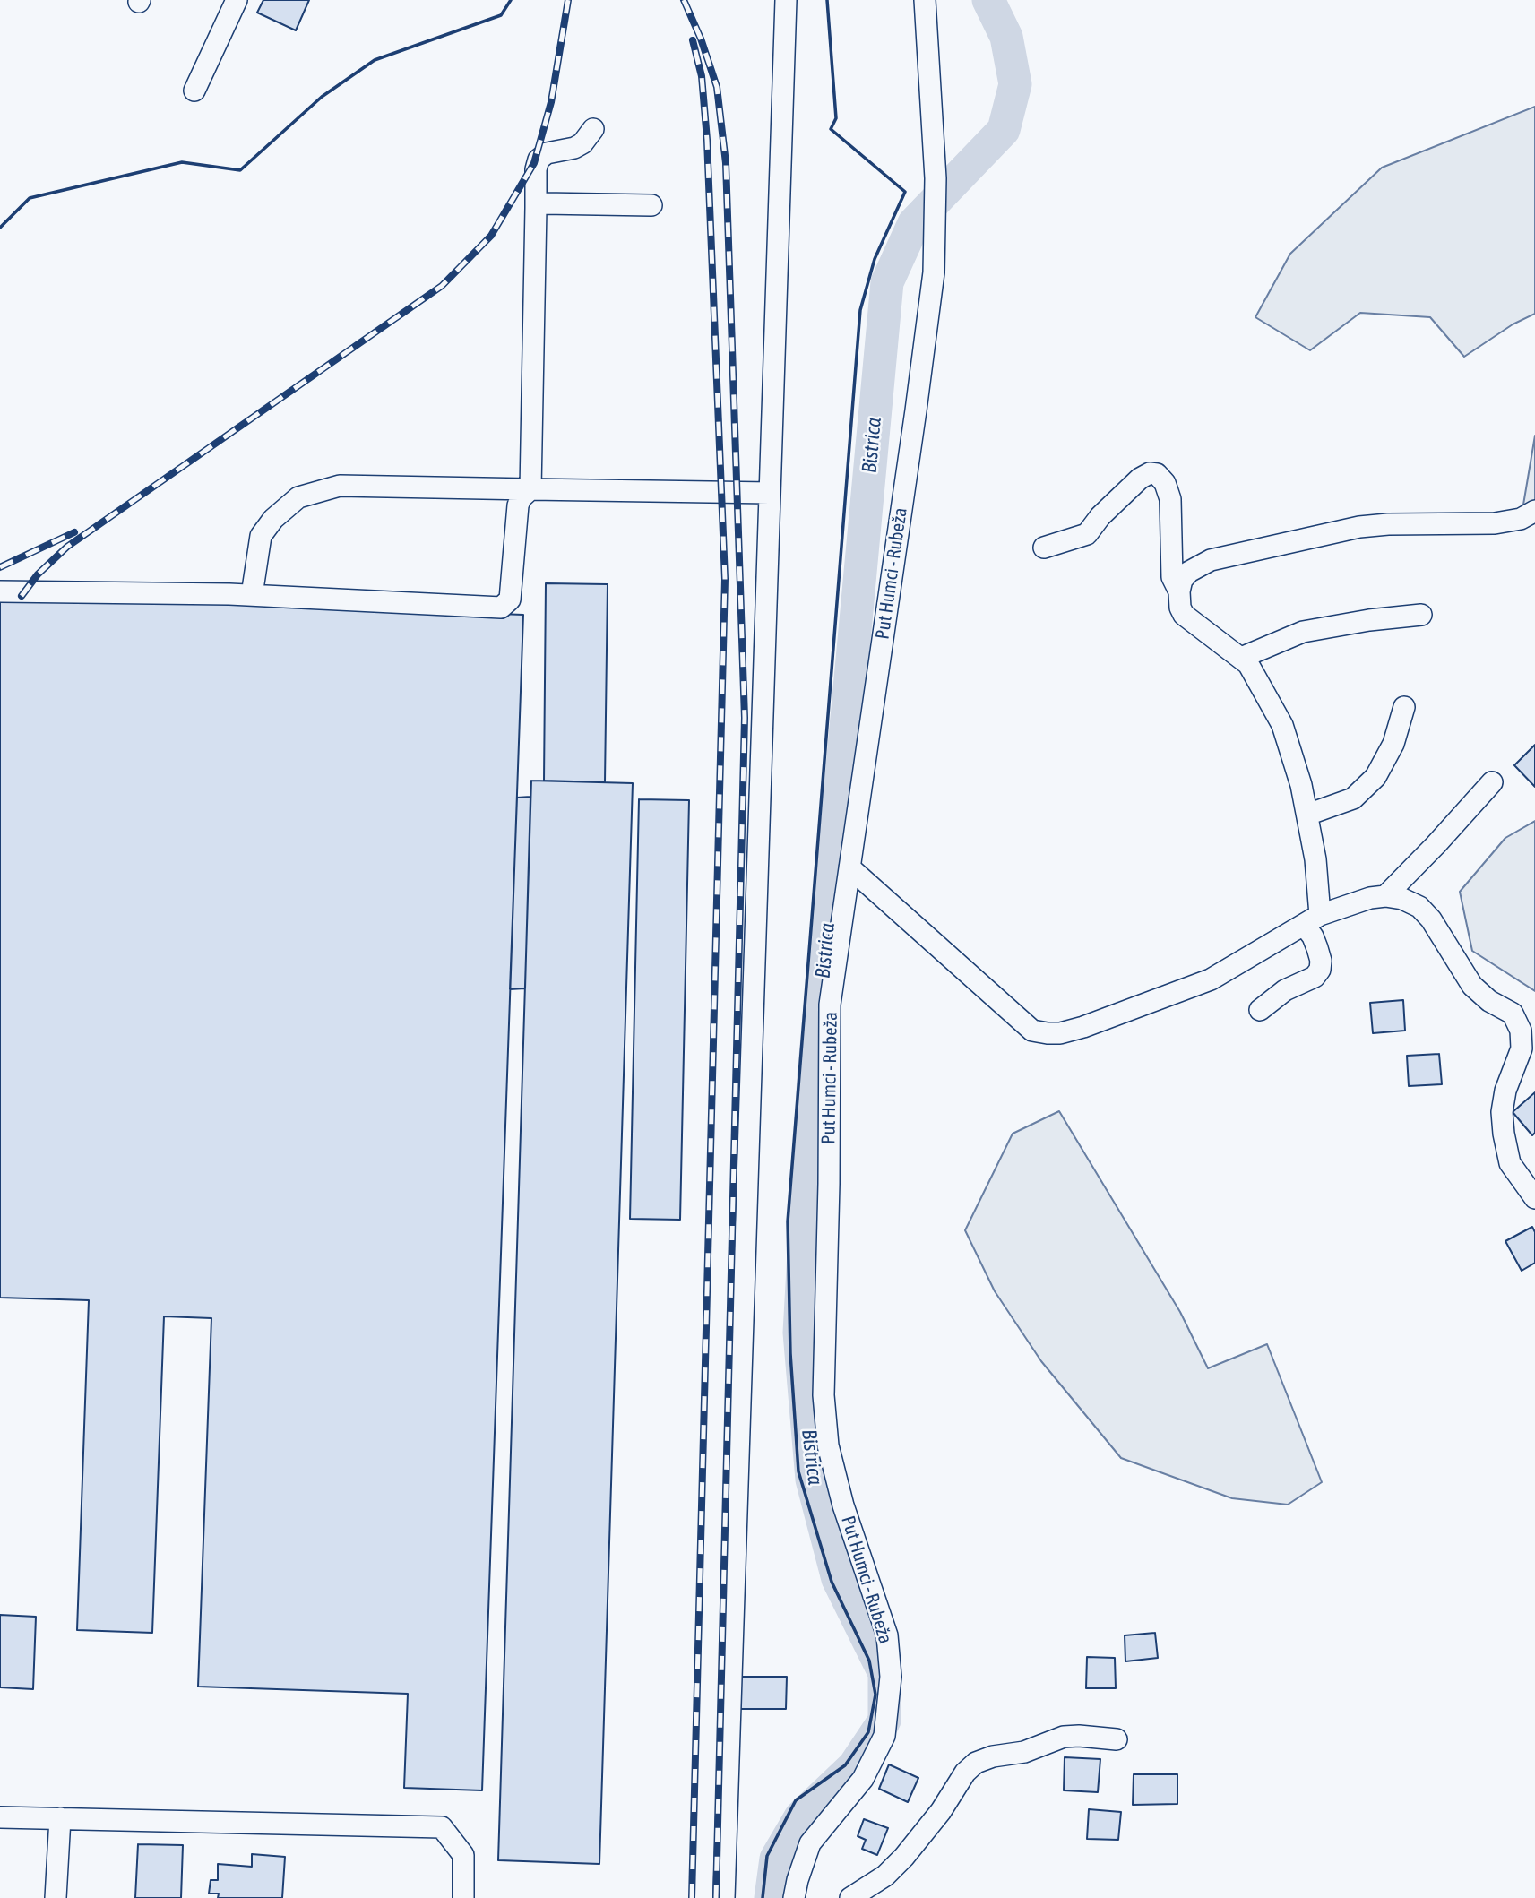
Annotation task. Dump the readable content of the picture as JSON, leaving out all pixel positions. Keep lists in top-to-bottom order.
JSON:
{
  "streets": {
    "street": ["Put Humci - Rubeža"]
  },
  "water": ["Bistrica"]
}
